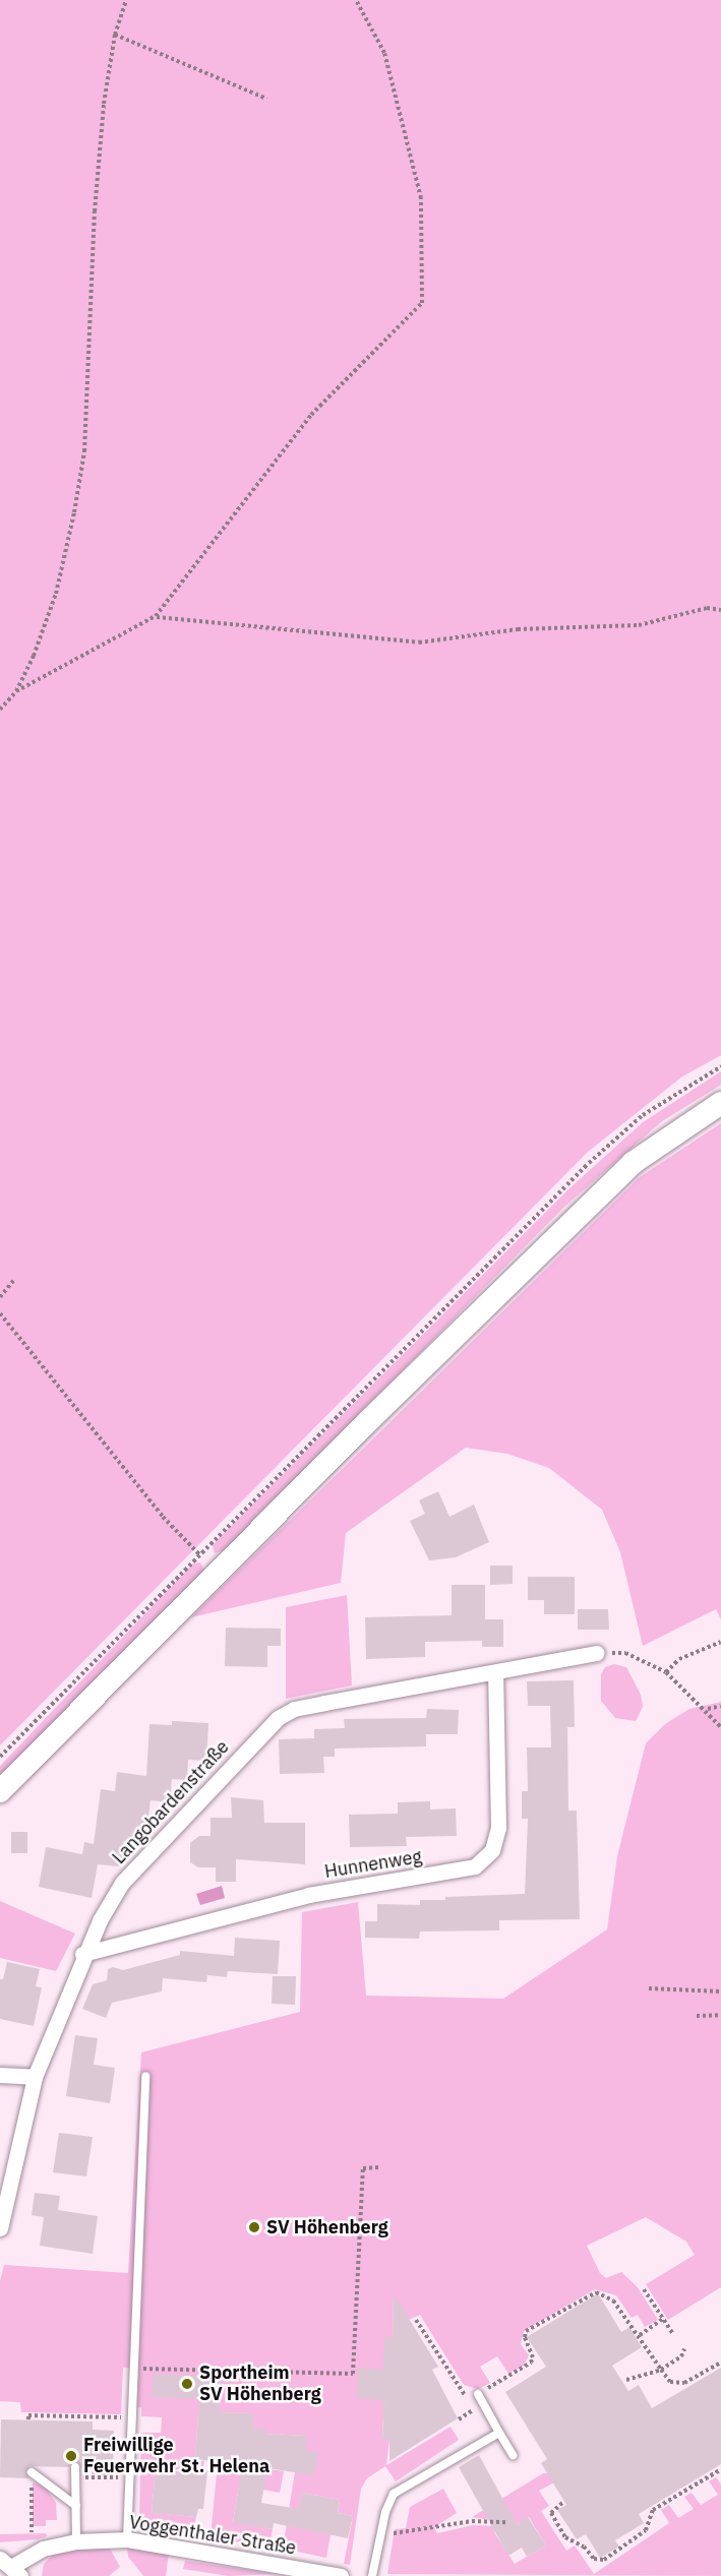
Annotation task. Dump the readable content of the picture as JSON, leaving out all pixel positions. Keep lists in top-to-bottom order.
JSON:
{
  "streets": {
    "street": ["Langobardenstraße", "Hunnenweg", "Voggenthaler Straße"]
  },
  "crossings": [
    ["Langobardenstraße", "Hunnenweg"]
  ],
  "places": ["SV Höhenberg", "Sportheim SV Höhenberg", "Freiwillige Feuerwehr St. Helena"]
}
